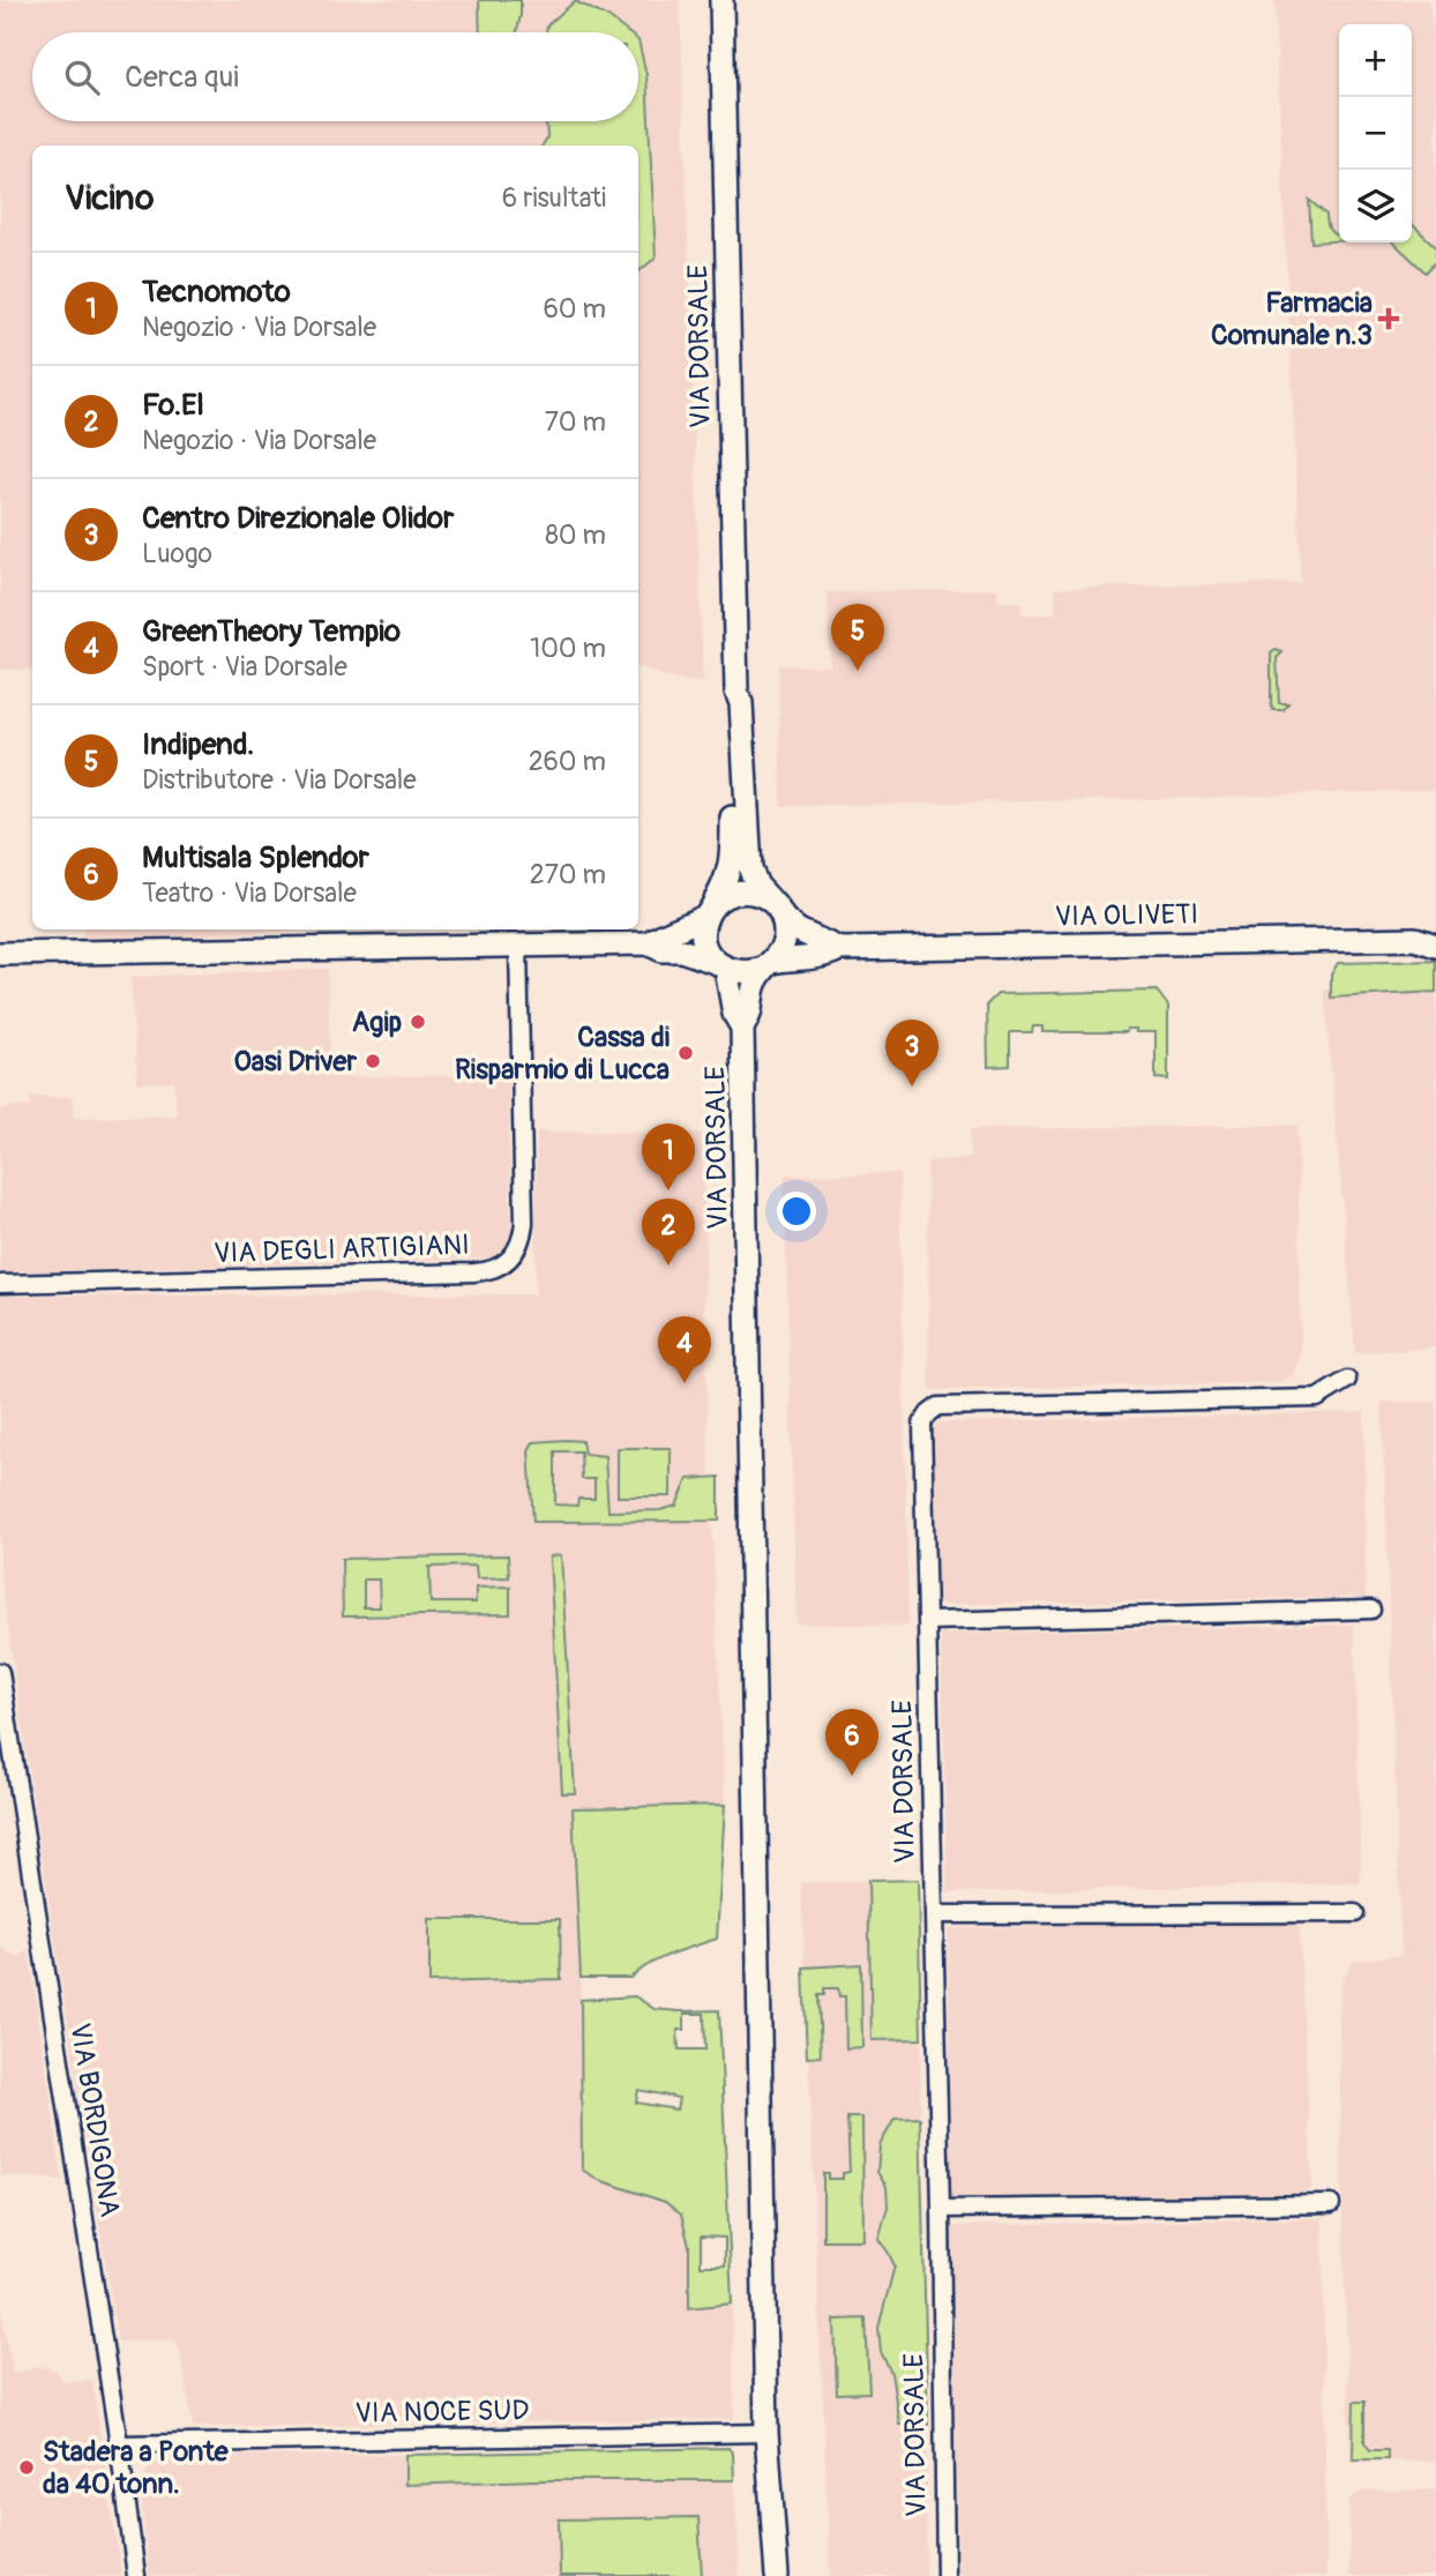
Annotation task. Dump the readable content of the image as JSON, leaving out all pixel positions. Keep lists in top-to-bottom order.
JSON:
{
  "streets": {
    "main road": ["VIA DORSALE", "VIA OLIVETI"],
    "street": ["VIA DEGLI ARTIGIANI", "VIA BORDIGONA", "VIA NOCE SUD"]
  },
  "crossings": [
    ["VIA DORSALE", "VIA OLIVETI"],
    ["VIA DORSALE", "VIA NOCE SUD"],
    ["VIA BORDIGONA", "VIA NOCE SUD"]
  ],
  "places": {
    "health": ["Farmacia Comunale n.3"],
    "other": [
      "Agip",
      "Cassa di Risparmio di Lucca",
      "Oasi Driver",
      "Stadera a Ponte da 40 tonn."
    ]
  },
  "page": {
    "map_buttons": ["+", "−"],
    "search": "Cerca qui",
    "heading": ["Vicino", "6 risultati"],
    "list": [
      {
        "mark": "1",
        "name": "Tecnomoto",
        "note": "Negozio · Via Dorsale",
        "value": "60 m"
      },
      {
        "mark": "2",
        "name": "Fo.El",
        "note": "Negozio · Via Dorsale",
        "value": "70 m"
      },
      {
        "mark": "3",
        "name": "Centro Direzionale Olidor",
        "note": "Luogo",
        "value": "80 m"
      },
      {
        "mark": "4",
        "name": "GreenTheory Tempio",
        "note": "Sport · Via Dorsale",
        "value": "100 m"
      },
      {
        "mark": "5",
        "name": "Indipend.",
        "note": "Distributore · Via Dorsale",
        "value": "260 m"
      },
      {
        "mark": "6",
        "name": "Multisala Splendor",
        "note": "Teatro · Via Dorsale",
        "value": "270 m"
      }
    ],
    "pins": [
      "5",
      "3",
      "1",
      "2",
      "4",
      "6"
    ]
  }
}
